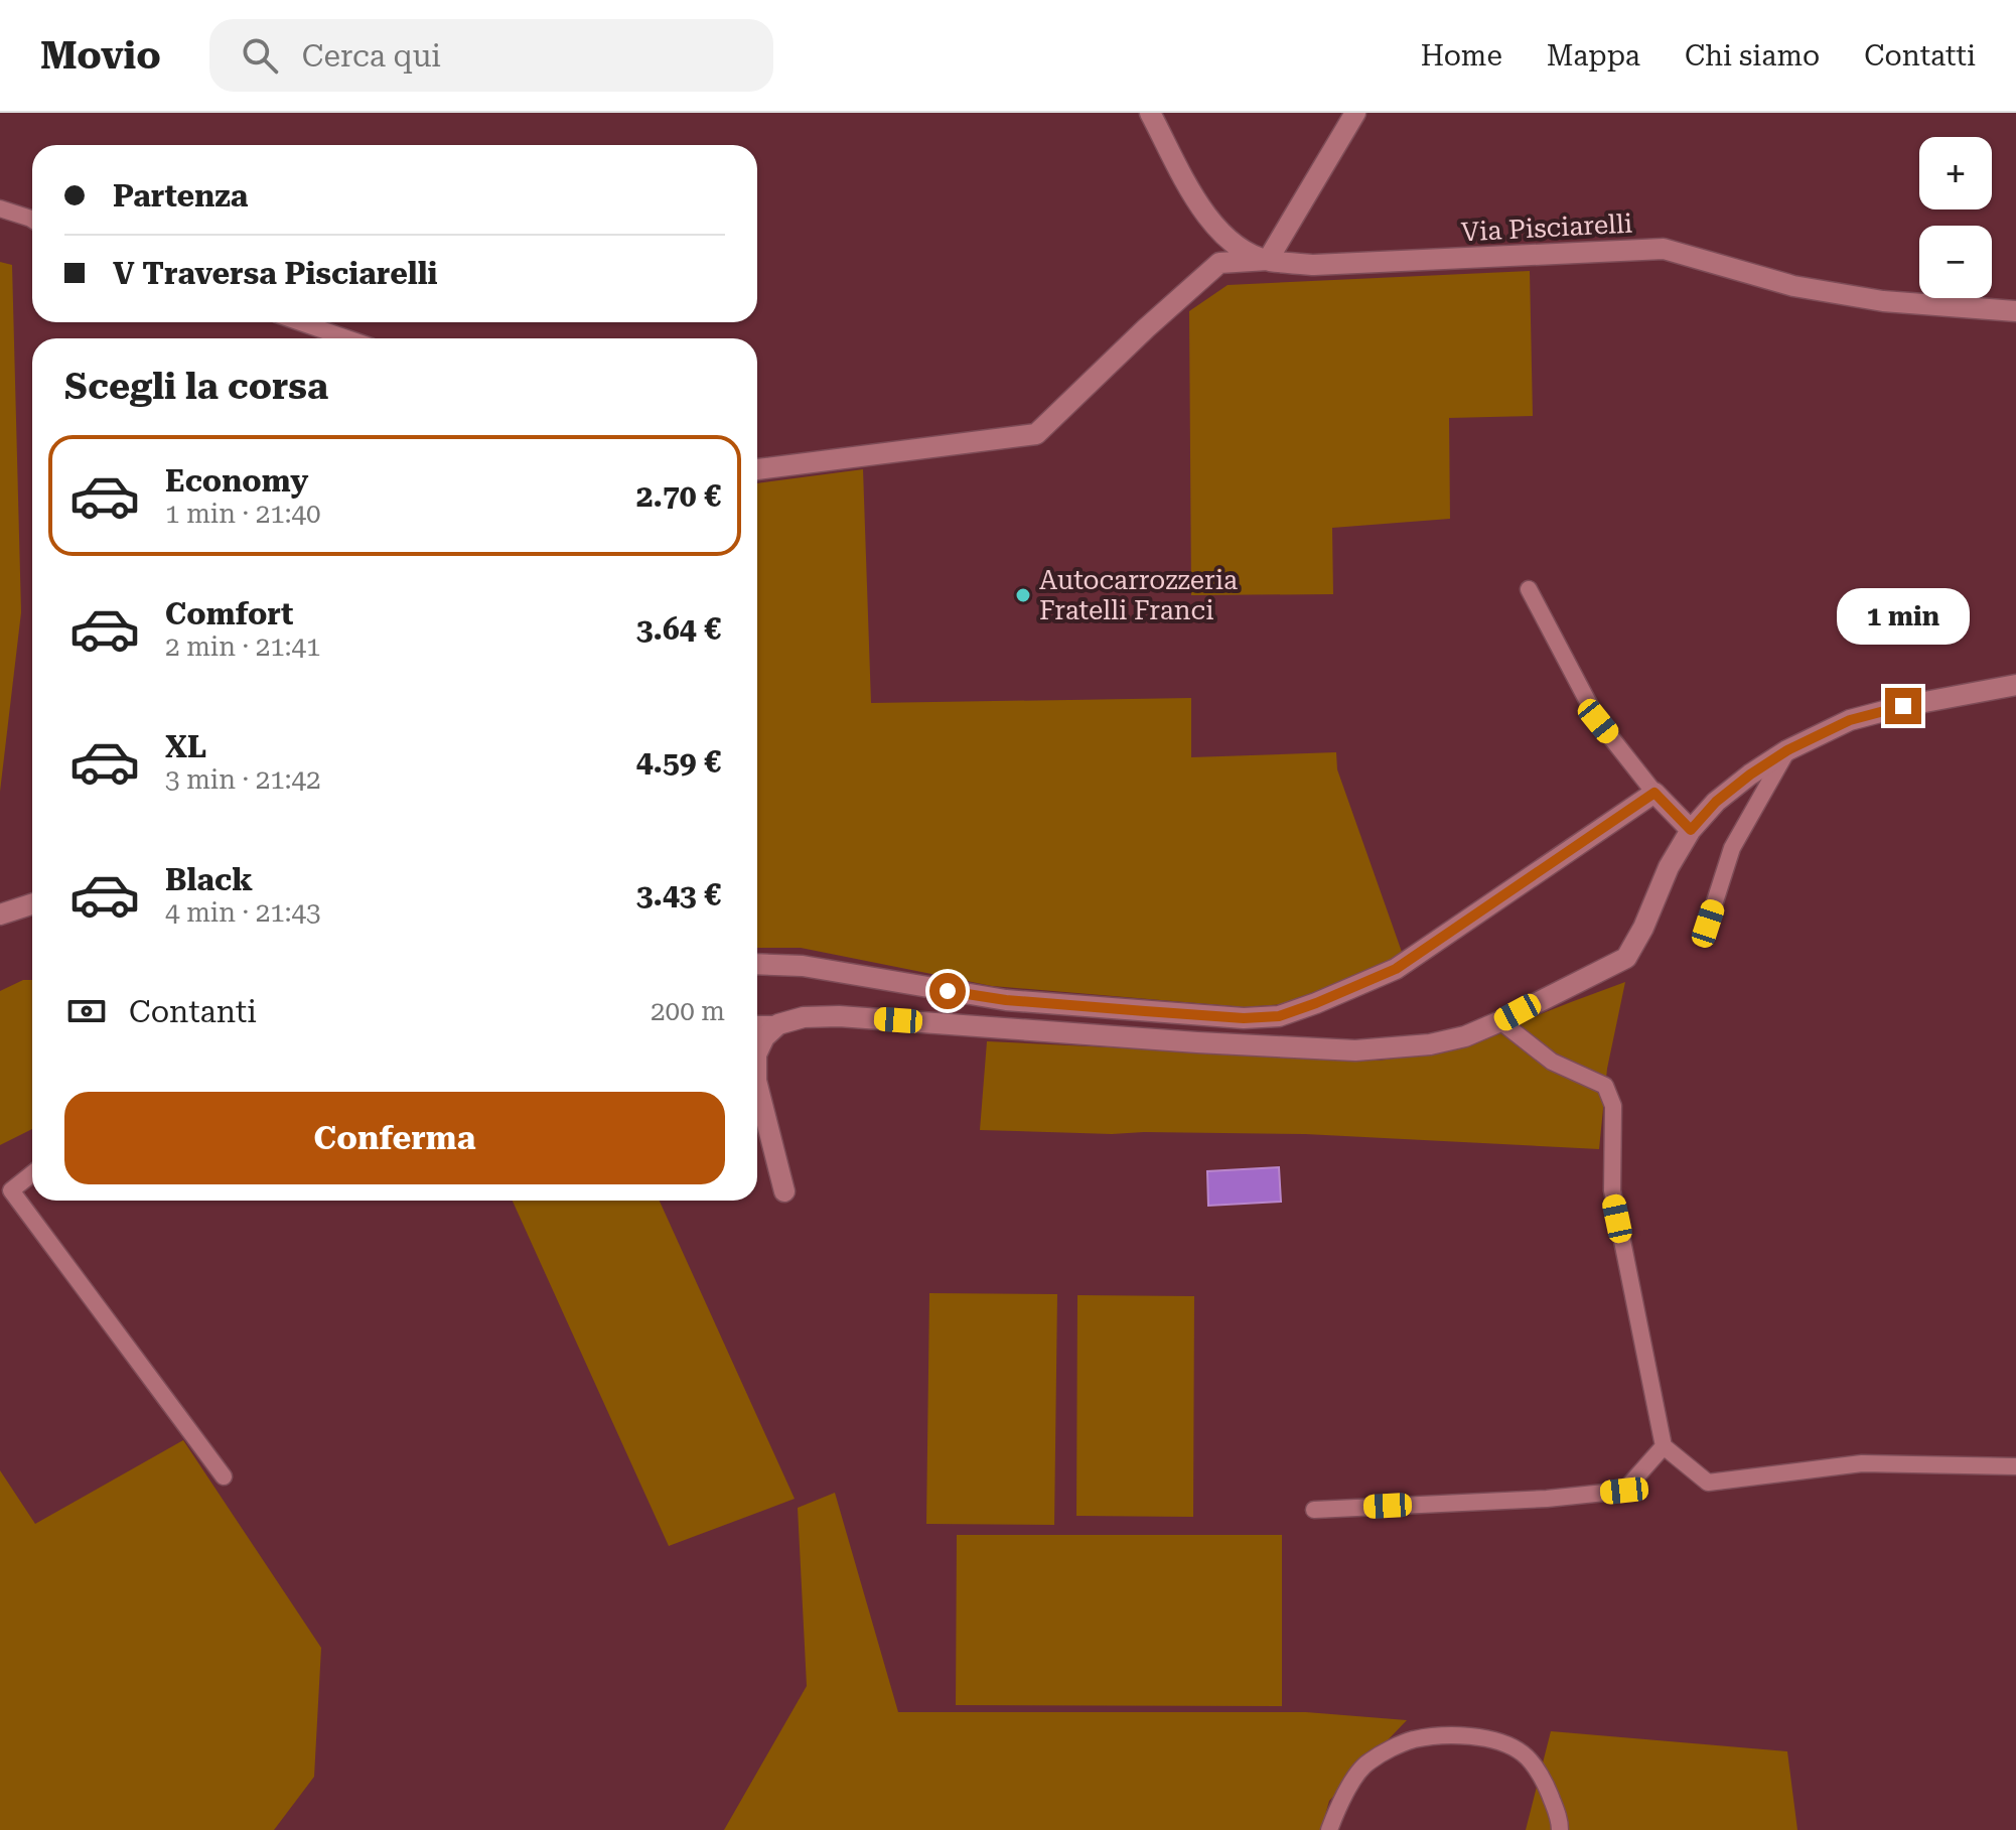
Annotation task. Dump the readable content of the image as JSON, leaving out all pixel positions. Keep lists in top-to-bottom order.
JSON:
{
  "streets": {
    "street": ["Via Pisciarelli"]
  },
  "places": ["Autocarrozzeria Fratelli Franci"],
  "page": {
    "header": "Movio",
    "search": "Cerca qui",
    "nav": [
      "Home",
      "Mappa",
      "Chi siamo",
      "Contatti"
    ],
    "map_buttons": ["+", "−"],
    "banner": ["Partenza", "V Traversa Pisciarelli"],
    "heading": "Scegli la corsa",
    "list": [
      {
        "name": "Economy",
        "note": "1 min · 21:40",
        "value": "2.70 €"
      },
      {
        "name": "Comfort",
        "note": "2 min · 21:41",
        "value": "3.64 €"
      },
      {
        "name": "XL",
        "note": "3 min · 21:42",
        "value": "4.59 €"
      },
      {
        "name": "Black",
        "note": "4 min · 21:43",
        "value": "3.43 €"
      }
    ],
    "bubble": "1 min",
    "pay": ["Contanti", "200 m"],
    "buttons": "Conferma"
  }
}
